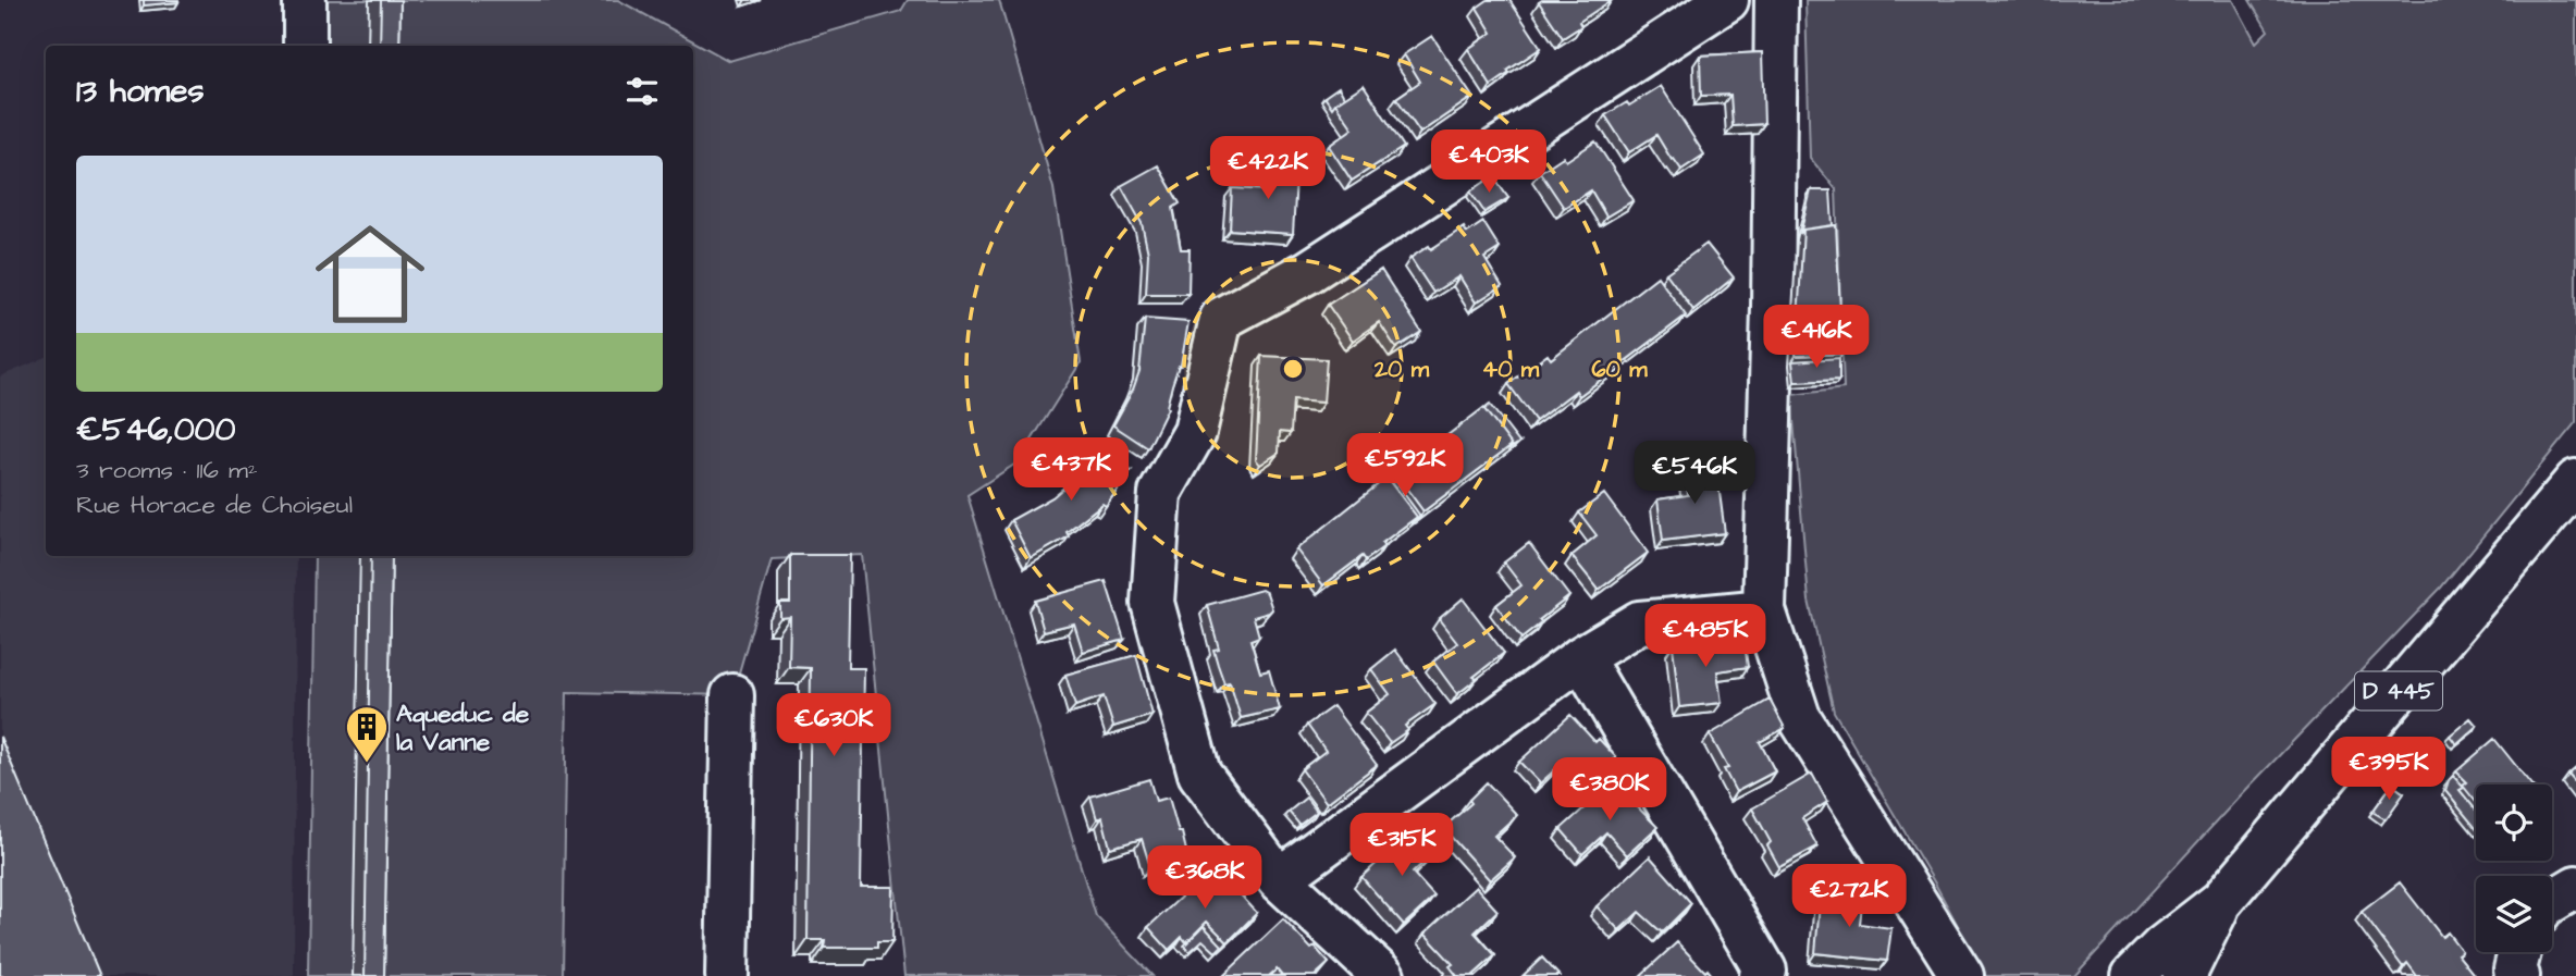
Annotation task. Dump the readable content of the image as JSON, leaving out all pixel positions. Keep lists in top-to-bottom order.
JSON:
{
  "streets": {
    "street": ["D 445"]
  },
  "places": {
    "building": ["Aqueduc de la Vanne"]
  },
  "page": {
    "heading": "13 homes",
    "price": [
      "€403K",
      "€422K",
      "€416K",
      "€592K",
      "€437K",
      "€546K",
      "€485K",
      "€630K",
      "€395K",
      "€380K",
      "€315K",
      "€368K",
      "€272K"
    ],
    "list": [
      {
        "name": "€546,000",
        "note": "3 rooms · 116 m² · Rue Horace de Choiseul"
      }
    ]
  },
  "rings": ["20 m", "40 m", "60 m"]
}
